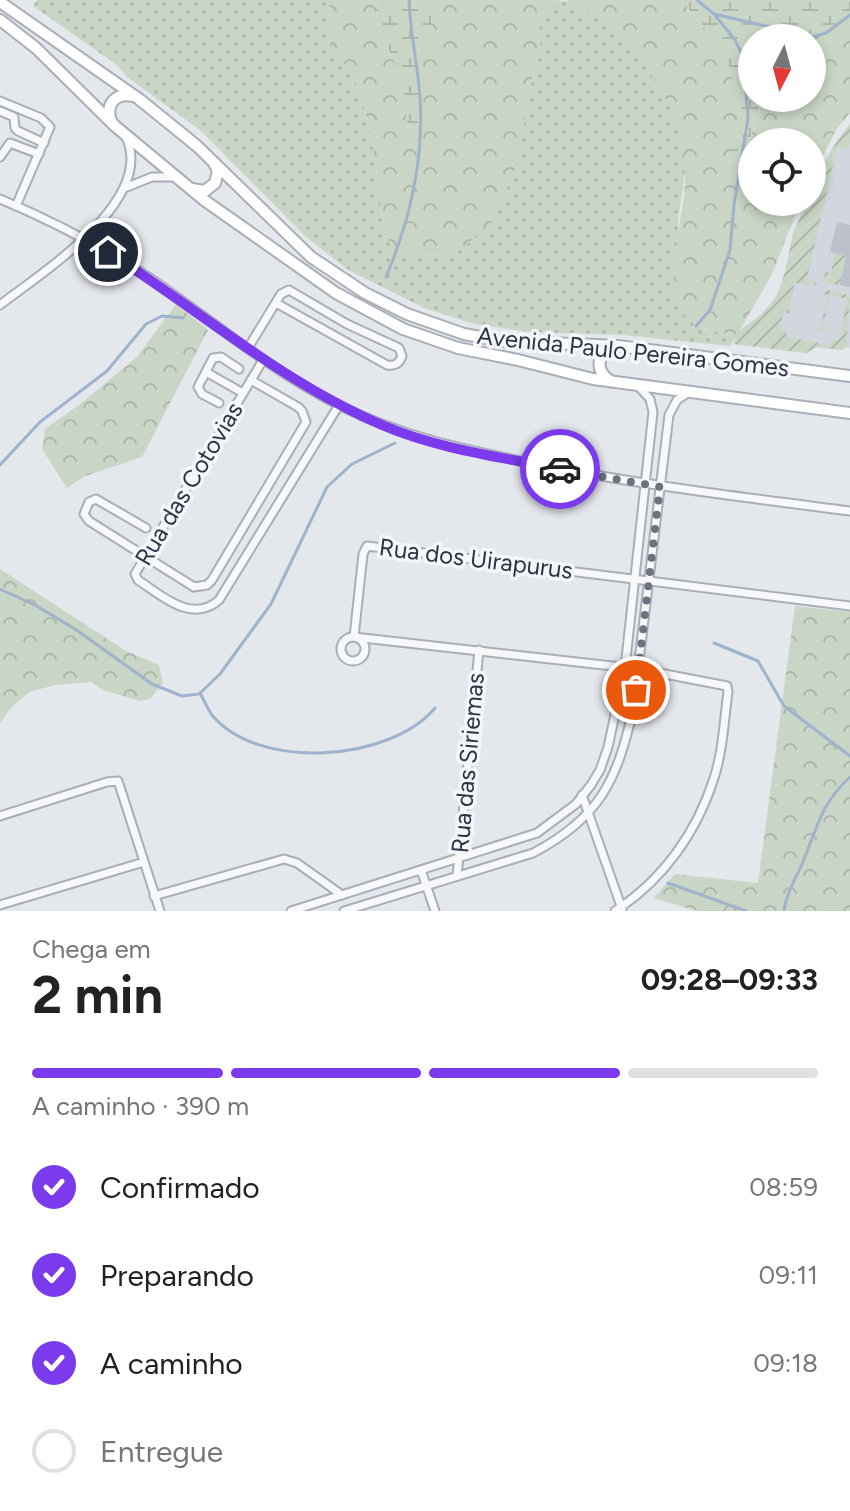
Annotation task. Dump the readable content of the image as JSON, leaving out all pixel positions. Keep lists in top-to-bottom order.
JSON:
{
  "streets": {
    "main road": ["Avenida Paulo Pereira Gomes"],
    "street": ["Rua das Cotovias", "Rua dos Uirapurus", "Rua das Siriemas"]
  },
  "crossings": [
    ["Rua dos Uirapurus", "Rua das Siriemas"]
  ],
  "north": "bottom",
  "page": {
    "heading": ["2 min", "Chega em", "09:28–09:33"],
    "bar": "A caminho · 390 m",
    "list": [
      ["Confirmado", "08:59"],
      ["Preparando", "09:11"],
      ["A caminho", "09:18"],
      "Entregue"
    ]
  }
}
